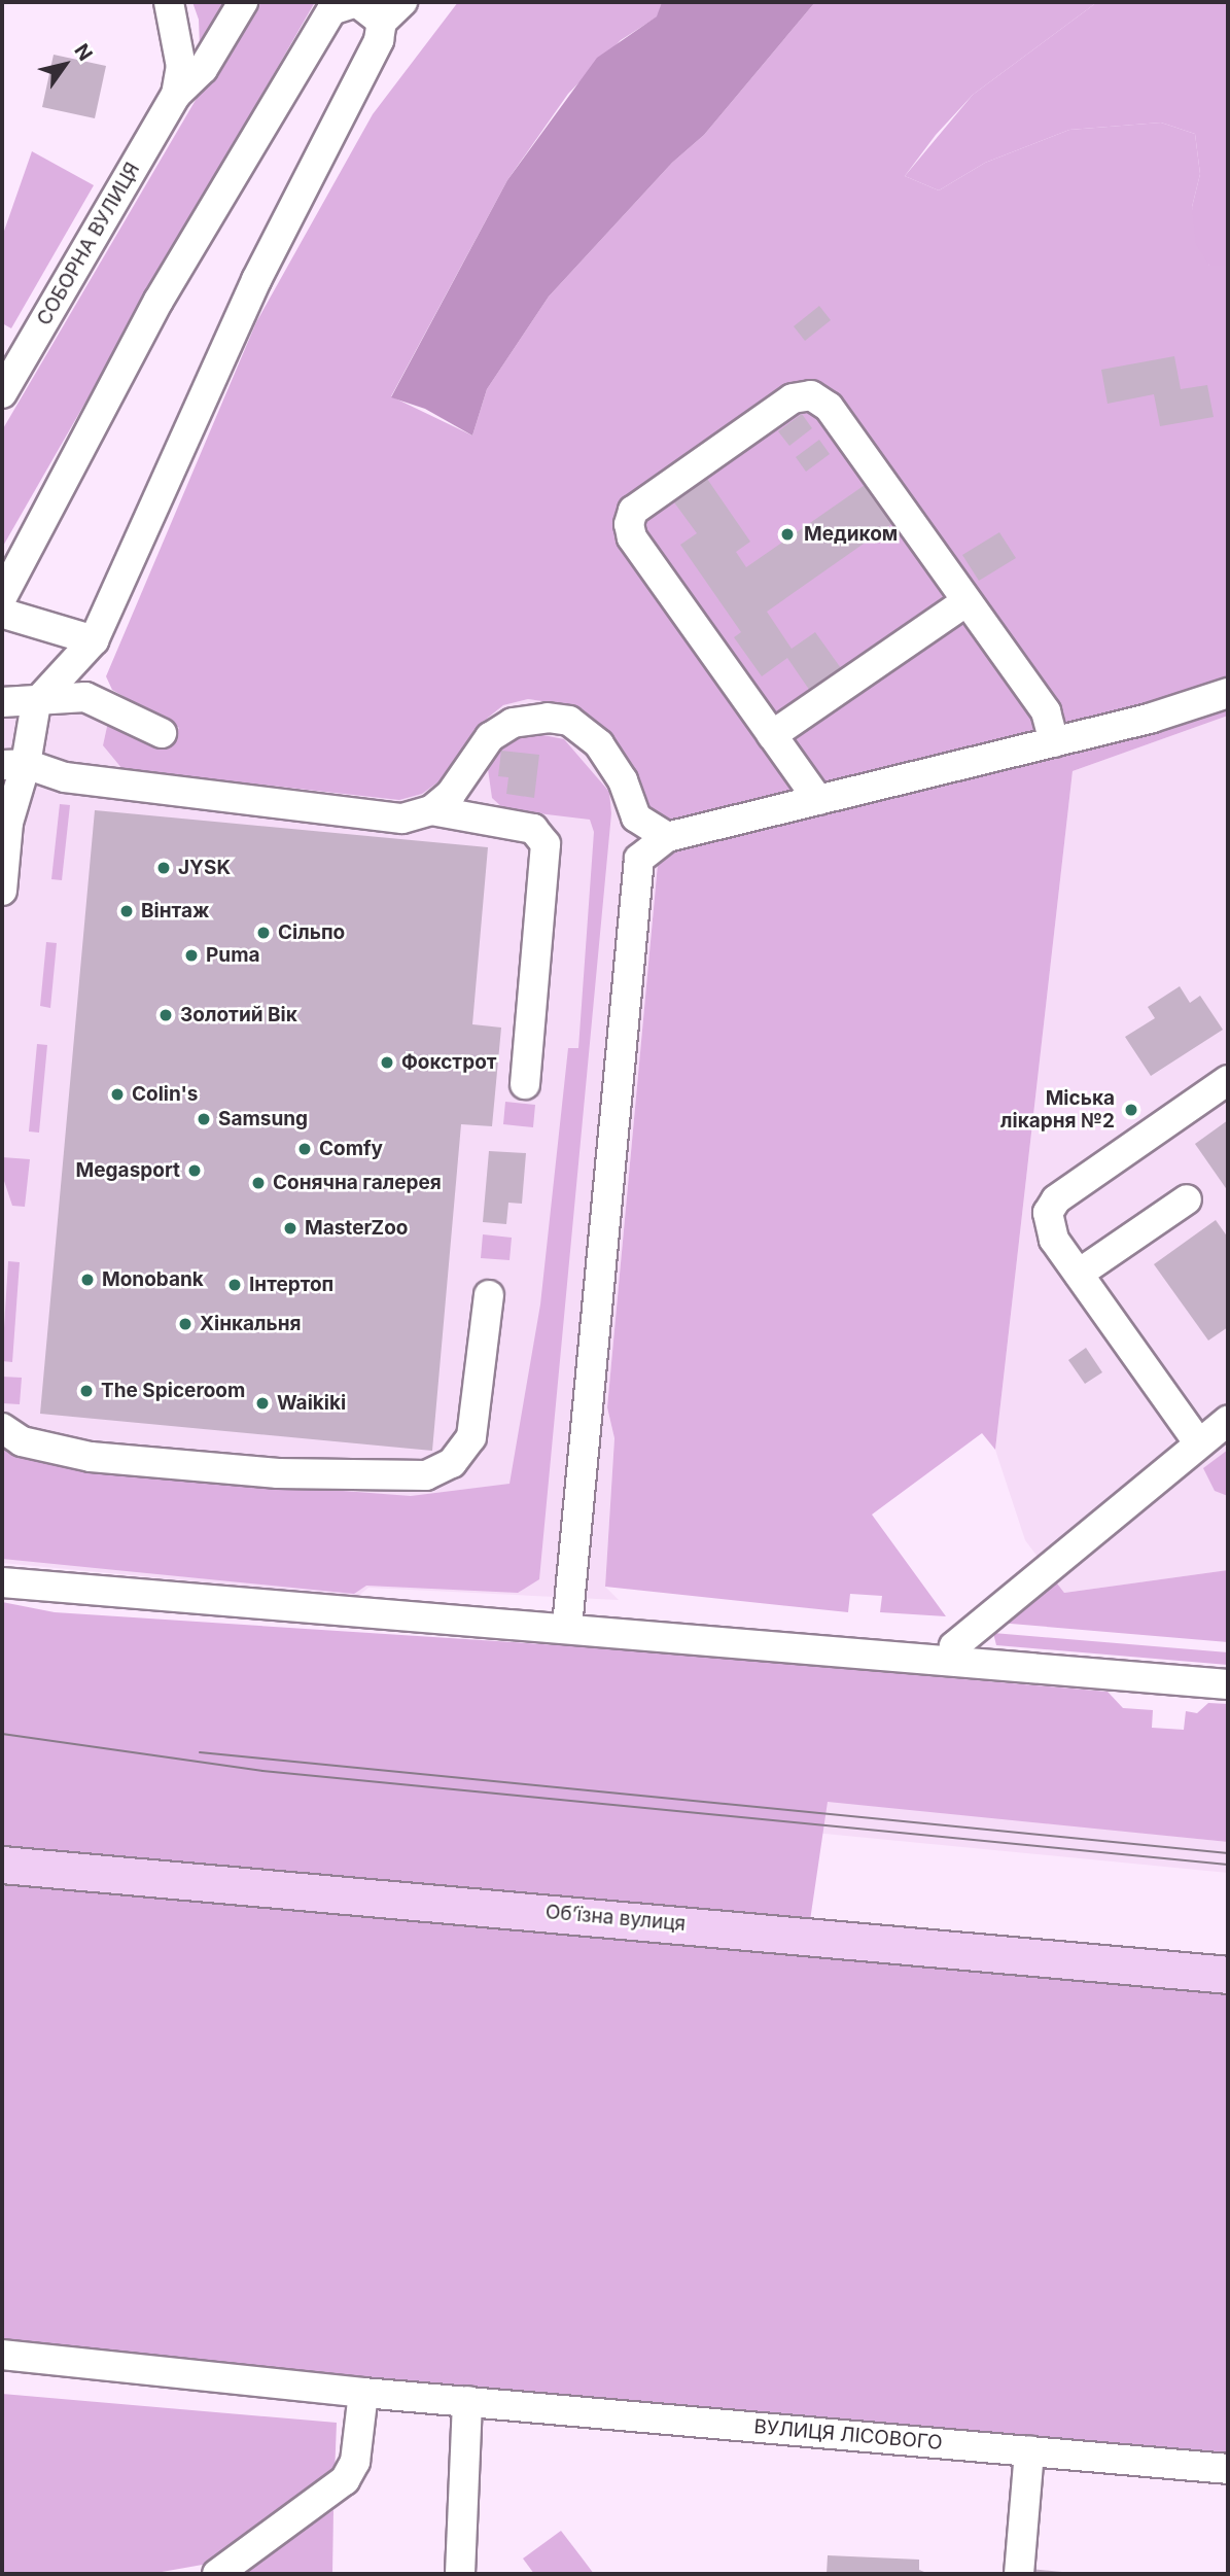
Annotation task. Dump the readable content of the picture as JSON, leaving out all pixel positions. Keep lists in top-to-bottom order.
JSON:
{
  "streets": {
    "main road": ["Обʼїзна вулиця"],
    "street": ["СОБОРНА ВУЛИЦЯ", "ВУЛИЦЯ ЛІСОВОГО"]
  },
  "places": [
    "Медиком",
    "JYSK",
    "Вінтаж",
    "Сільпо",
    "Puma",
    "Золотий Вік",
    "Фокстрот",
    "Colin's",
    "Міська лікарня №2",
    "Samsung",
    "Comfy",
    "Megasport",
    "Сонячна галерея",
    "MasterZoo",
    "Monobank",
    "Інтертоп",
    "Хінкальня",
    "The Spiceroom",
    "Waikiki"
  ],
  "north": "top right"
}
